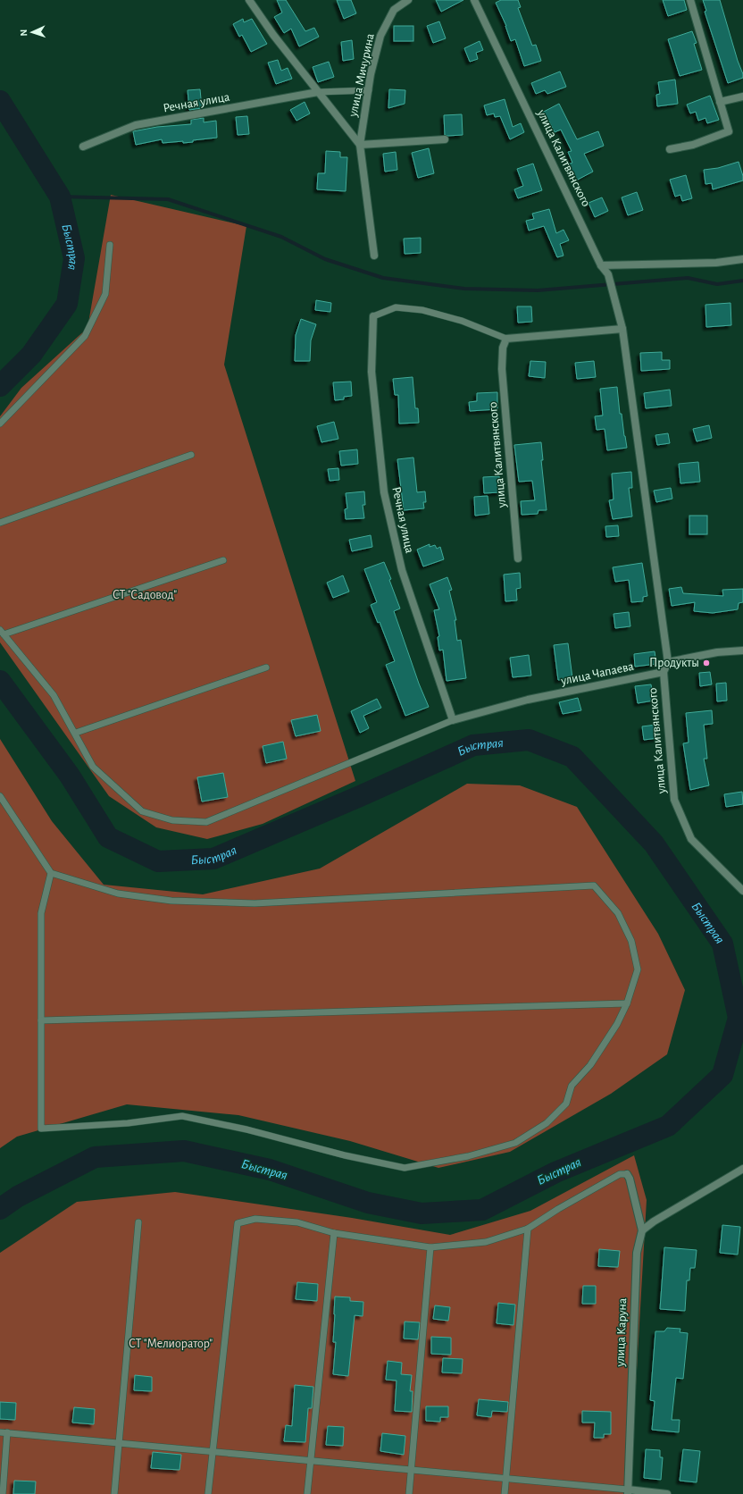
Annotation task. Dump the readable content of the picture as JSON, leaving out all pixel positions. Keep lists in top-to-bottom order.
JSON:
{
  "streets": {
    "street": [
      "улица Мичурина",
      "Речная улица",
      "улица Калитвянского",
      "улица Чапаева",
      "улица Каруна"
    ]
  },
  "crossings": [
    ["Речная улица", "улица Чапаева"],
    ["улица Калитвянского", "улица Чапаева"]
  ],
  "water": ["Быстрая"],
  "parks": ["СТ \"Садовод\"", "СТ \"Мелиоратор\""],
  "places": ["Продукты"],
  "north": "left"
}
